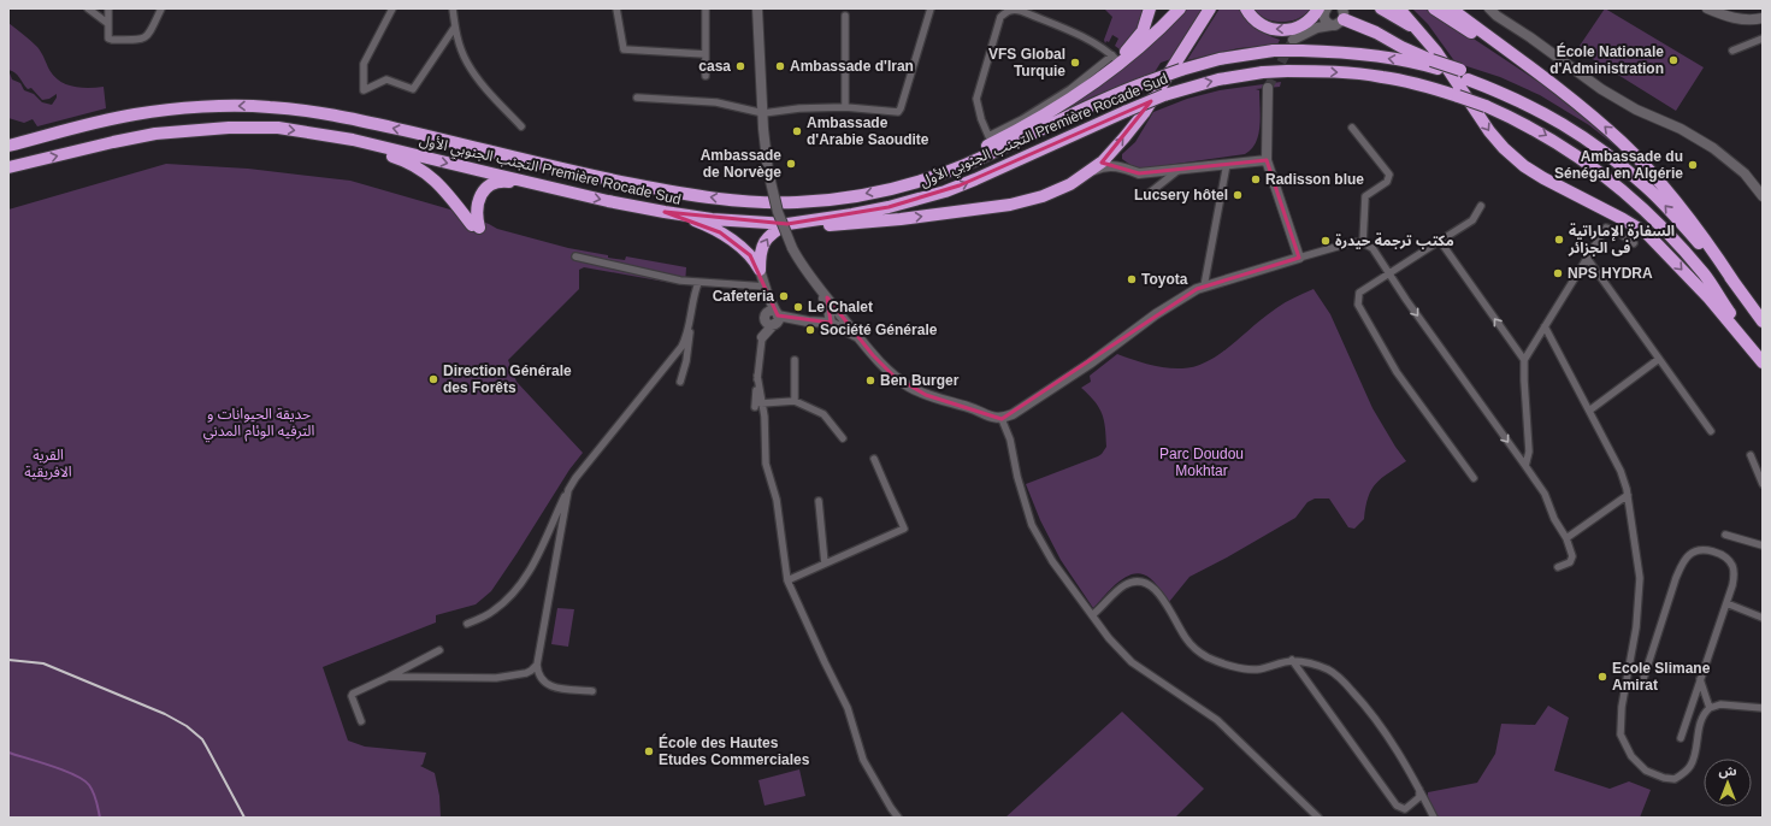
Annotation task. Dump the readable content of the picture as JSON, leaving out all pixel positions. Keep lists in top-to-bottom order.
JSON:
{
  "streets": {
    "highway": ["التجنب الجنوبي الأول Première Rocade Sud"]
  },
  "parks": ["حديقة الحيوانات و الترفيه الوئام المدني", "Parc Doudou Mokhtar", "القرية الافريقية"],
  "places": [
    "École Nationale d'Administration",
    "VFS Global Turquie",
    "casa",
    "Ambassade d'Iran",
    "Ambassade d'Arabie Saoudite",
    "Ambassade de Norvège",
    "Ambassade du Sénégal en Algérie",
    "Radisson blue",
    "Lucsery hôtel",
    "السفارة الإماراتية فى الجزائر",
    "مكتب ترجمة حيدرة",
    "NPS HYDRA",
    "Toyota",
    "Cafeteria",
    "Le Chalet",
    "Société Générale",
    "Direction Générale des Forêts",
    "Ben Burger",
    "Ecole Slimane Amirat",
    "École des Hautes Etudes Commerciales"
  ],
  "north": "top"
}
